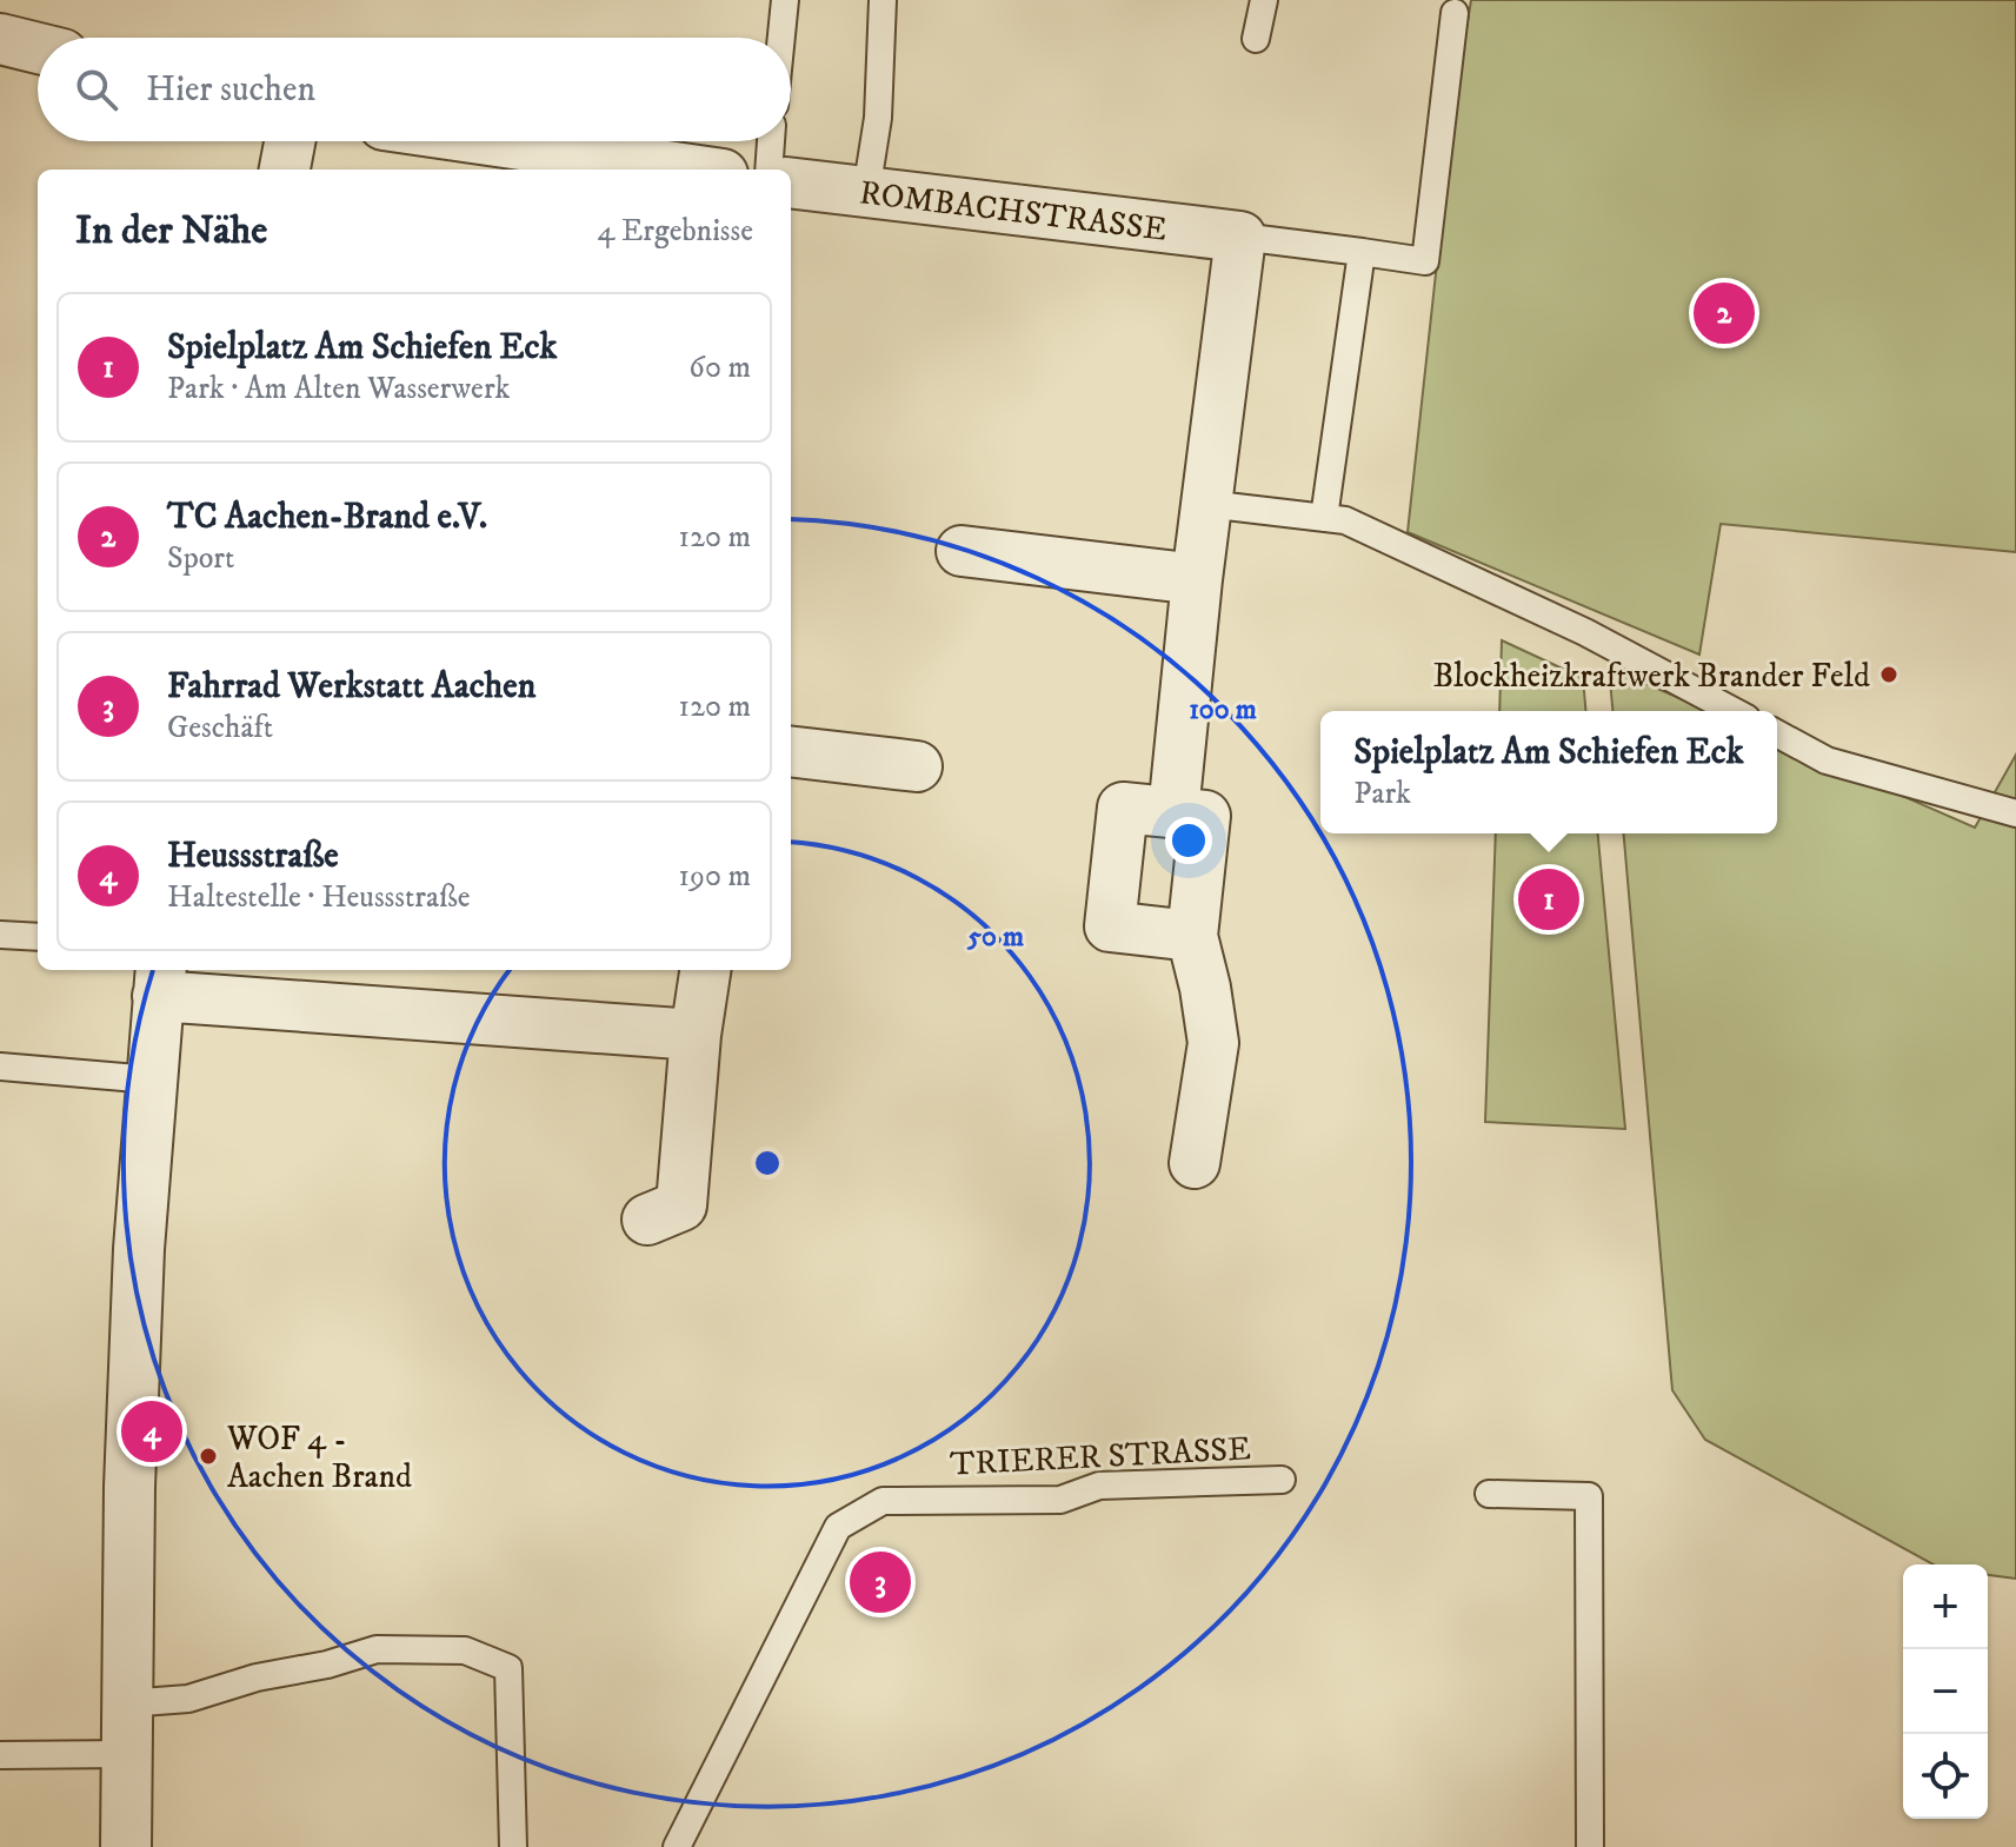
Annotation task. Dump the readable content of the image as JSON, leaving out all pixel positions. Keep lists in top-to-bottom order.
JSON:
{
  "streets": {
    "street": ["ROMBACHSTRASSE"],
    "lane": ["TRIERER STRASSE"]
  },
  "places": ["Blockheizkraftwerk Brander Feld", "WOF 4 - Aachen Brand"],
  "page": {
    "search": "Hier suchen",
    "heading": ["In der Nähe", "4 Ergebnisse"],
    "pins": [
      "2",
      "1",
      "4",
      "3"
    ],
    "list": [
      {
        "mark": "1",
        "name": "Spielplatz Am Schiefen Eck",
        "note": "Park · Am Alten Wasserwerk",
        "value": "60 m"
      },
      {
        "mark": "2",
        "name": "TC Aachen-Brand e.V.",
        "note": "Sport",
        "value": "120 m"
      },
      {
        "mark": "3",
        "name": "Fahrrad Werkstatt Aachen",
        "note": "Geschäft",
        "value": "120 m"
      },
      {
        "mark": "4",
        "name": "Heussstraße",
        "note": "Haltestelle · Heussstraße",
        "value": "190 m"
      }
    ],
    "popup": ["Spielplatz Am Schiefen Eck", "Park"],
    "map_buttons": ["+", "−"]
  },
  "rings": ["100 m", "50 m"]
}
